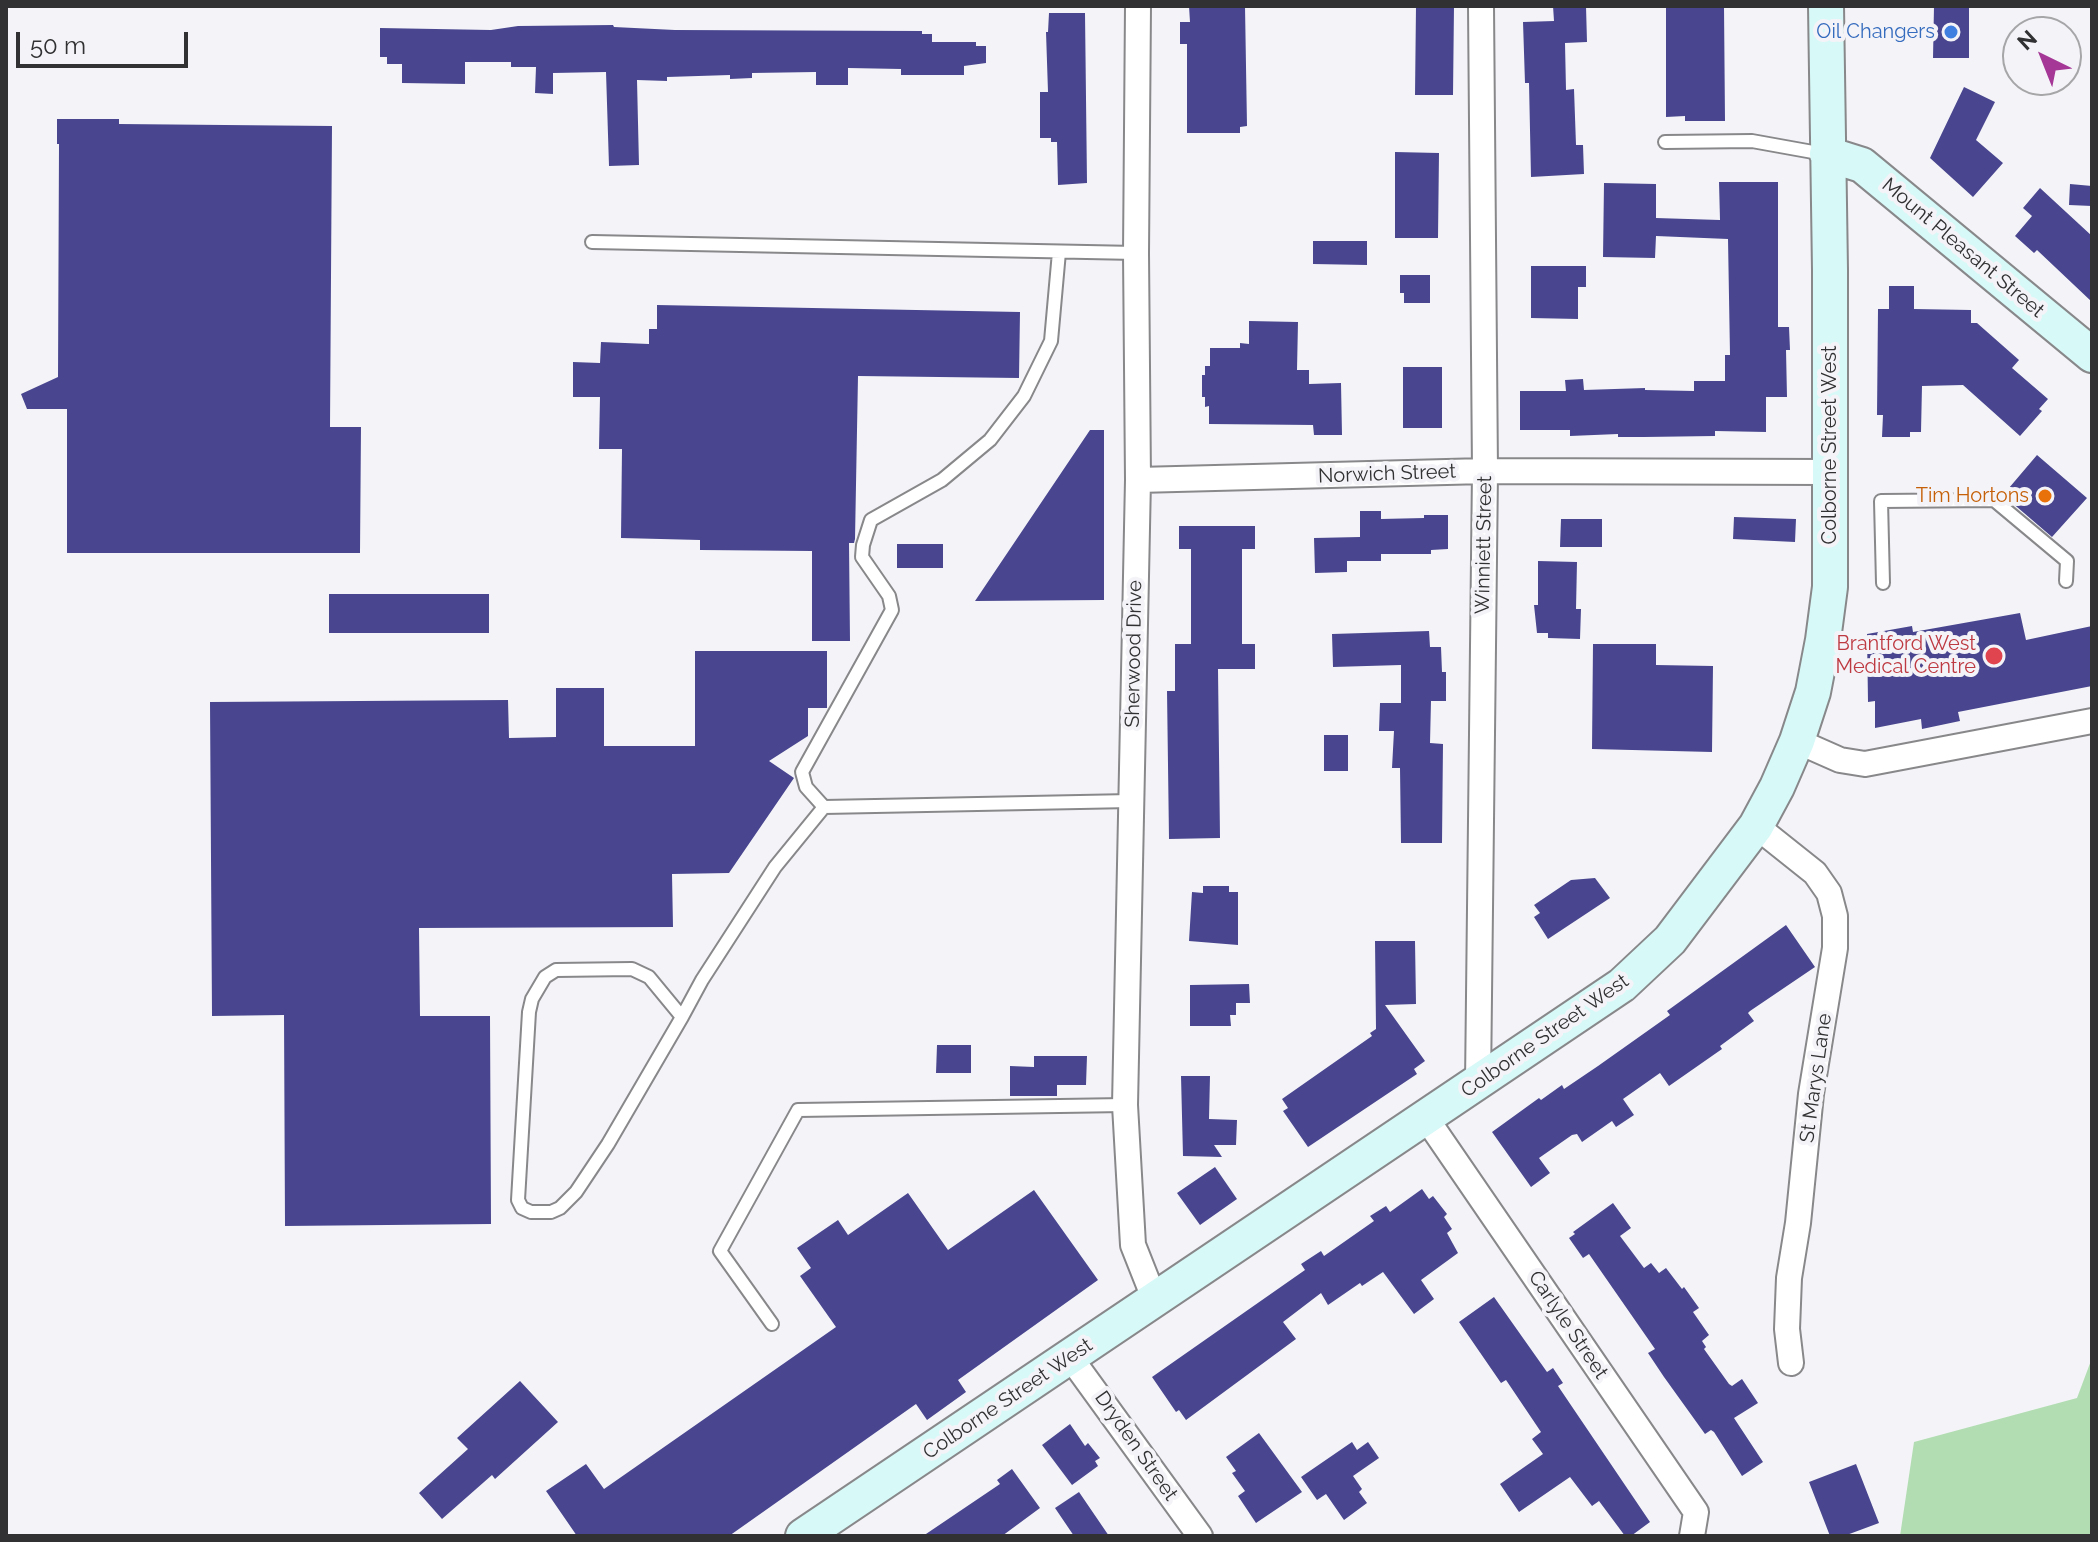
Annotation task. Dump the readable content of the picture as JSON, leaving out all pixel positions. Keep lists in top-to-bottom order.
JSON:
{
  "streets": {
    "main road": ["Mount Pleasant Street", "Colborne Street West"],
    "street": [
      "Norwich Street",
      "Winniett Street",
      "Sherwood Drive",
      "St Marys Lane",
      "Carlyle Street",
      "Dryden Street"
    ]
  },
  "crossings": [
    ["Mount Pleasant Street", "Colborne Street West"],
    ["Colborne Street West", "Norwich Street"],
    ["Colborne Street West", "Winniett Street"],
    ["Colborne Street West", "Sherwood Drive"],
    ["Colborne Street West", "St Marys Lane"],
    ["Colborne Street West", "Carlyle Street"],
    ["Colborne Street West", "Dryden Street"],
    ["Norwich Street", "Winniett Street"],
    ["Norwich Street", "Sherwood Drive"]
  ],
  "places": ["Oil Changers", "Tim Hortons", "Brantford West Medical Centre"],
  "scale_bar": "50 m",
  "north": "top left"
}
